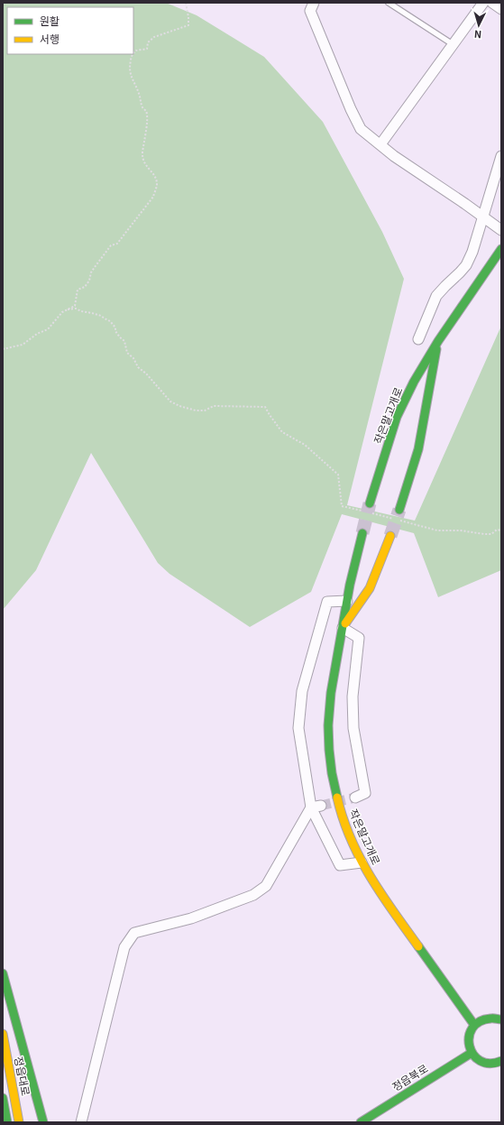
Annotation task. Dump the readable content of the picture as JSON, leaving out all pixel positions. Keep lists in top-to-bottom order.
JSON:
{
  "streets": {
    "street": ["작은말고개로", "정읍대로", "정읍북로"]
  },
  "legend": ["원활", "서행"],
  "north": "bottom"
}
